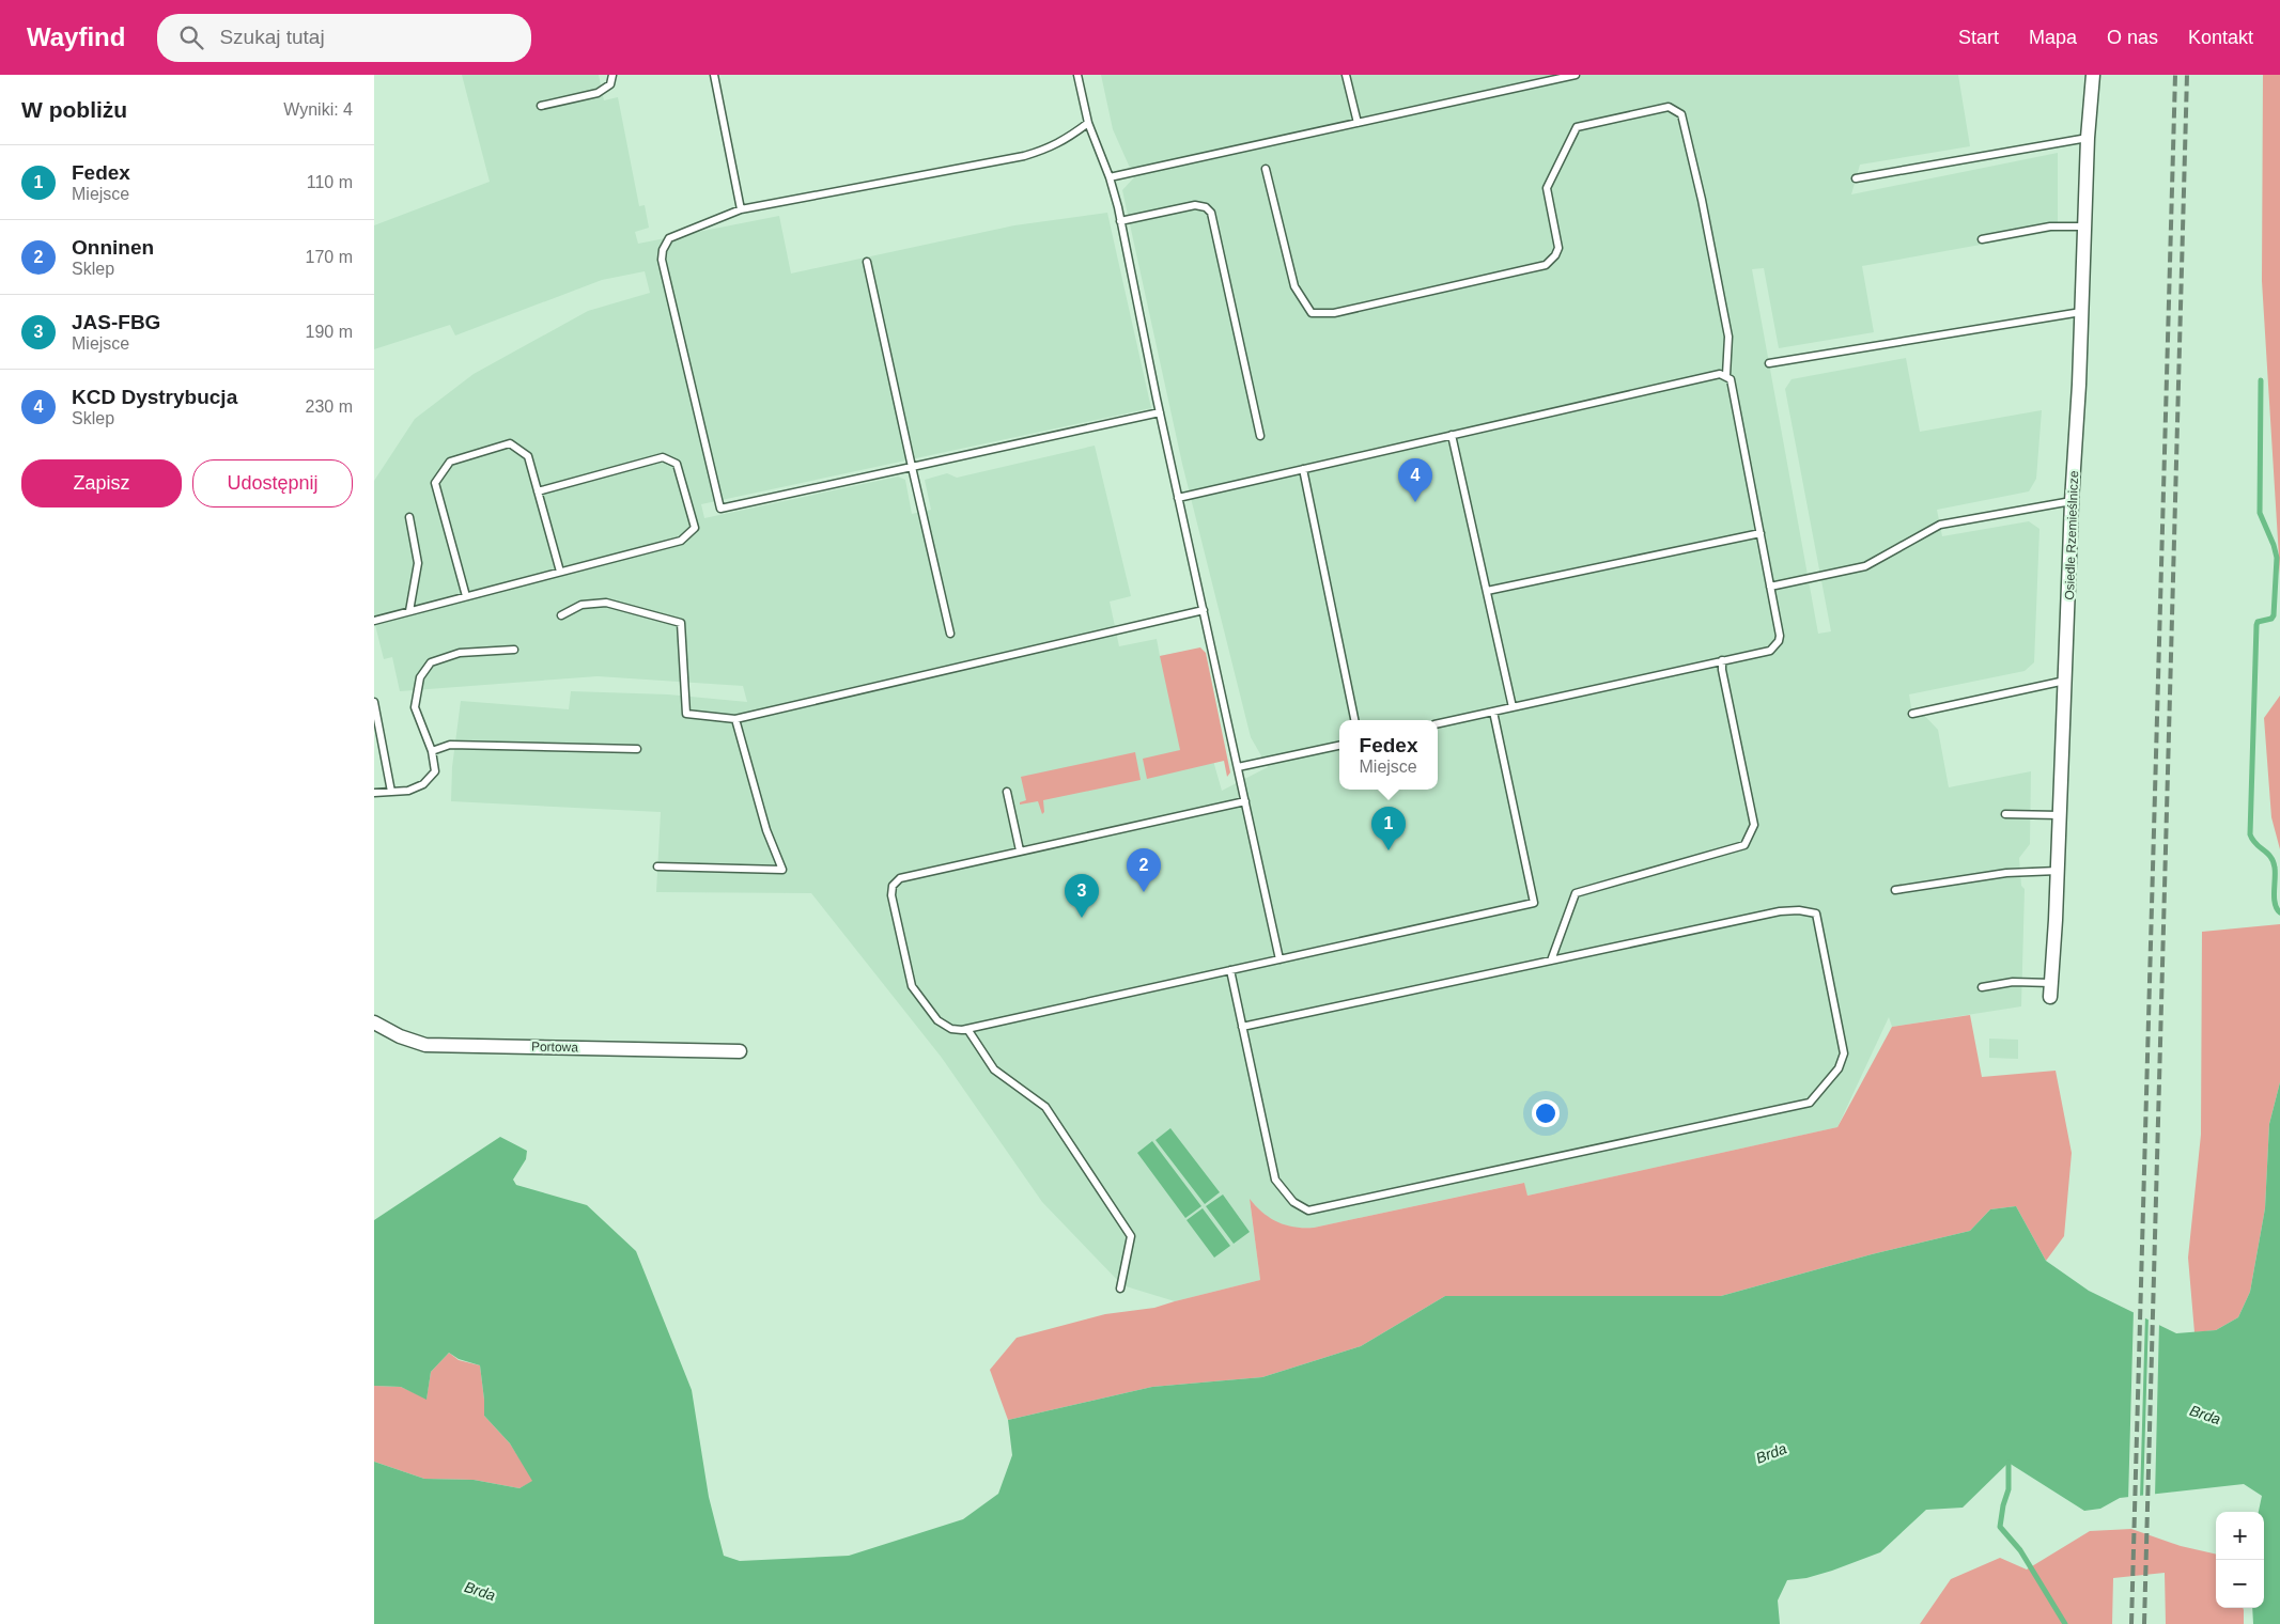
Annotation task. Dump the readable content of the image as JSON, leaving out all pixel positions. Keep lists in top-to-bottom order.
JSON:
{
  "streets": {
    "street": ["Osiedle Rzemieślnicze", "Portowa"]
  },
  "water": ["Brda"],
  "page": {
    "header": "Wayfind",
    "search": "Szukaj tutaj",
    "nav": [
      "Start",
      "Mapa",
      "O nas",
      "Kontakt"
    ],
    "heading": ["W pobliżu", "Wyniki: 4"],
    "list": [
      {
        "mark": "1",
        "name": "Fedex",
        "note": "Miejsce",
        "value": "110 m"
      },
      {
        "mark": "2",
        "name": "Onninen",
        "note": "Sklep",
        "value": "170 m"
      },
      {
        "mark": "3",
        "name": "JAS-FBG",
        "note": "Miejsce",
        "value": "190 m"
      },
      {
        "mark": "4",
        "name": "KCD Dystrybucja",
        "note": "Sklep",
        "value": "230 m"
      }
    ],
    "buttons": ["Zapisz", "Udostępnij"],
    "pins": [
      "4",
      "1",
      "2",
      "3"
    ],
    "popup": ["Fedex", "Miejsce"],
    "map_buttons": ["+", "−"]
  }
}
